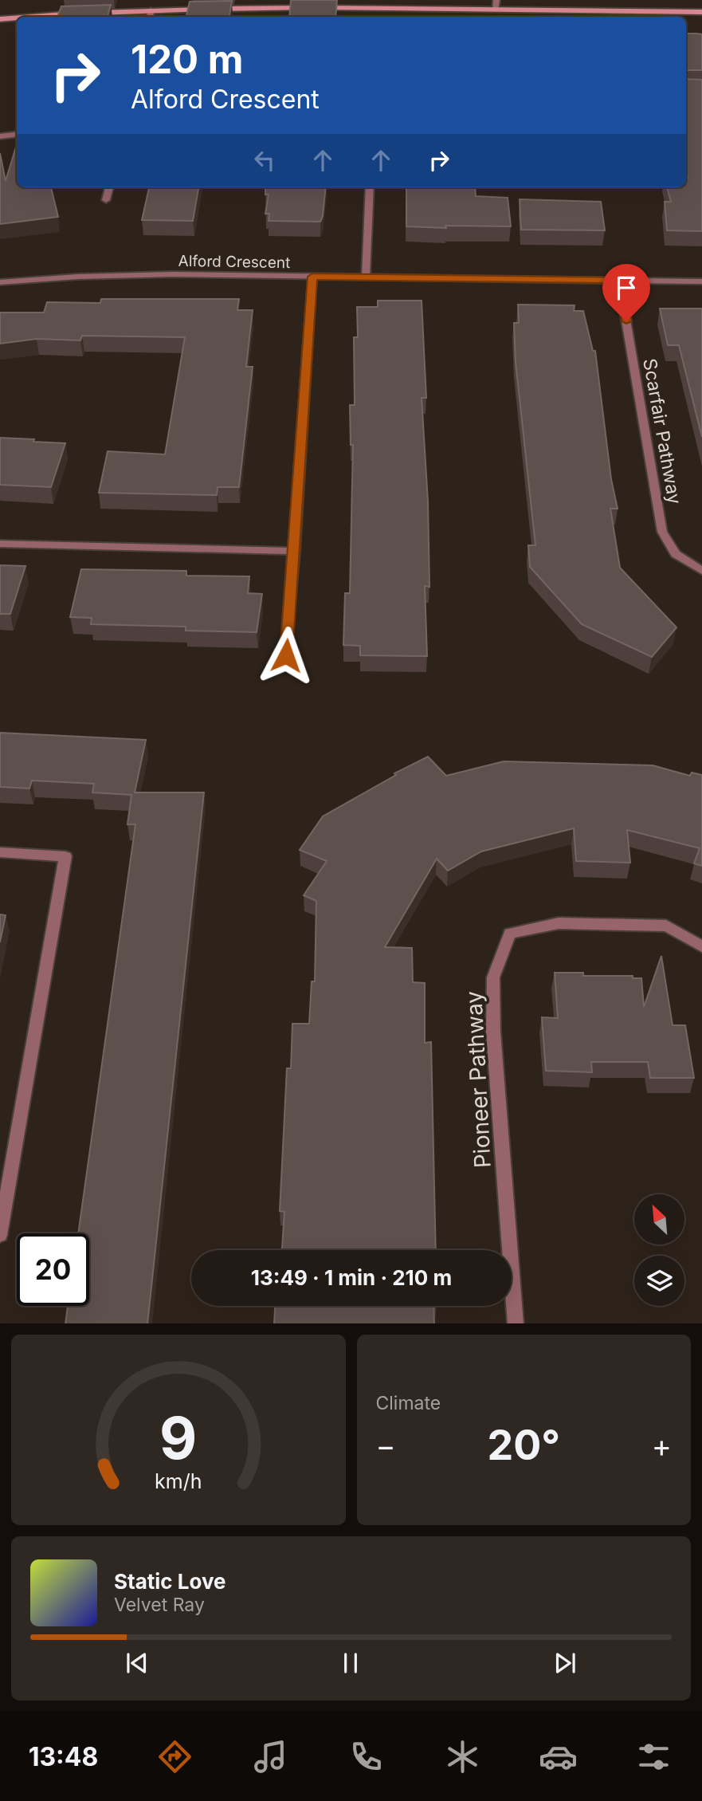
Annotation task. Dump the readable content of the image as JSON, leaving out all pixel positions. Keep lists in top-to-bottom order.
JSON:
{
  "streets": {
    "street": ["Alford Crescent", "Scarfair Pathway", "Pioneer Pathway"]
  },
  "crossings": [
    ["Alford Crescent", "Scarfair Pathway"]
  ],
  "north": "top left",
  "page": {
    "turn": ["120 m", "Alford Crescent"],
    "limit": "20",
    "trip": "13:49 · 1 min · 210 m",
    "tile": "Climate",
    "heat": ["−", "20°", "+"],
    "song": ["Static Love", "Velvet Ray"],
    "tabs": "13:48",
    "gauge": ["9", "km/h"]
  }
}
